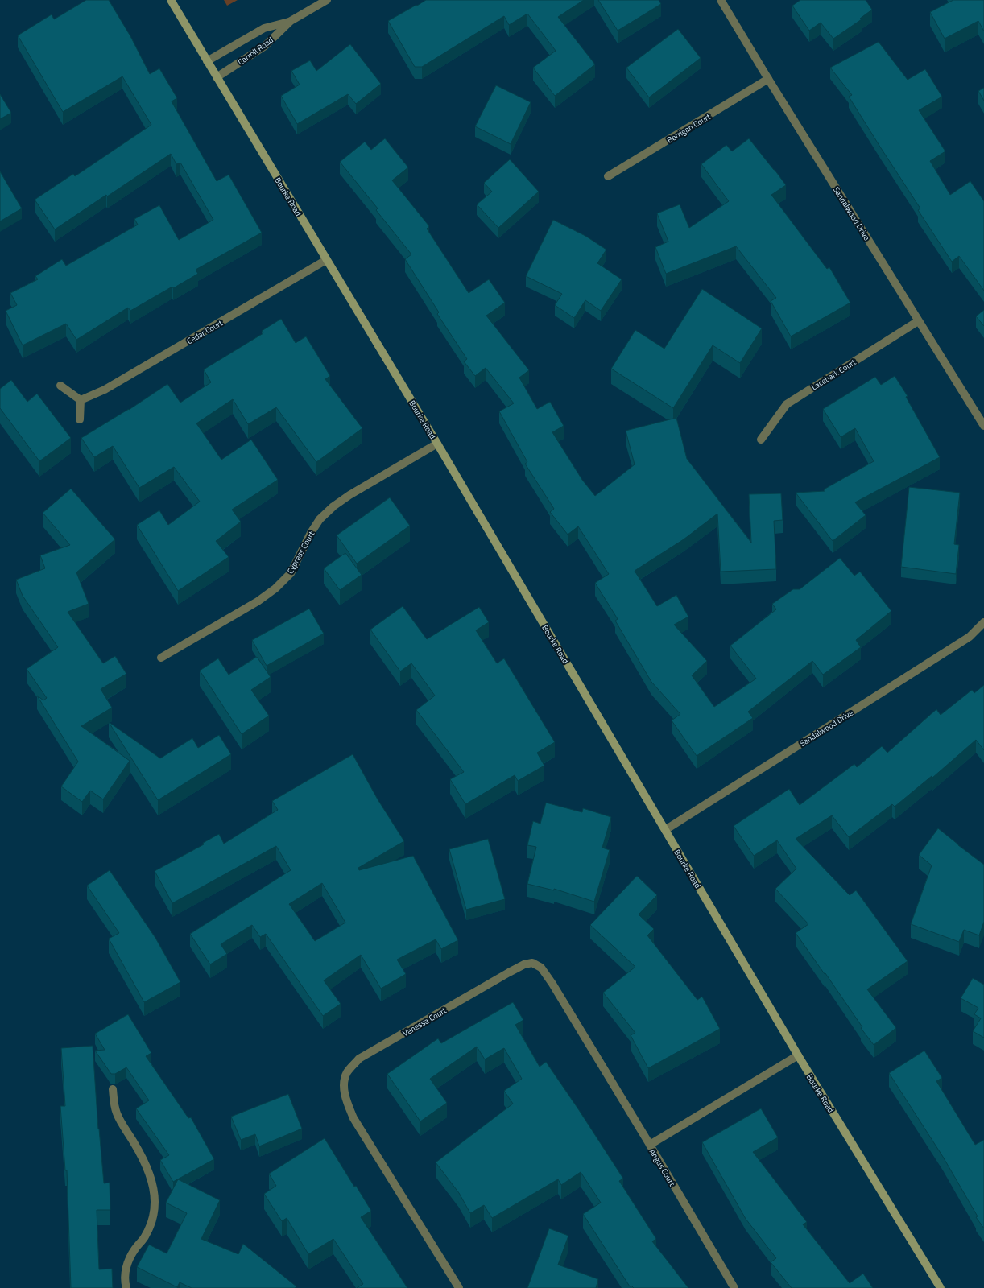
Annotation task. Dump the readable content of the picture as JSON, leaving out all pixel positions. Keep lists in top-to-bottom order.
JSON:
{
  "streets": {
    "main road": ["Bourke Road"],
    "street": [
      "Carroll Road",
      "Berrigan Court",
      "Sandalwood Drive",
      "Cedar Court",
      "Lacebark Court",
      "Cypress Court",
      "Vanessa Court",
      "Angus Court"
    ]
  },
  "crossings": [
    ["Carroll Road", "Bourke Road"],
    ["Berrigan Court", "Sandalwood Drive"],
    ["Bourke Road", "Sandalwood Drive"],
    ["Bourke Road", "Cedar Court"],
    ["Bourke Road", "Cypress Court"],
    ["Bourke Road", "Angus Court"],
    ["Sandalwood Drive", "Lacebark Court"],
    ["Vanessa Court", "Angus Court"]
  ]
}
